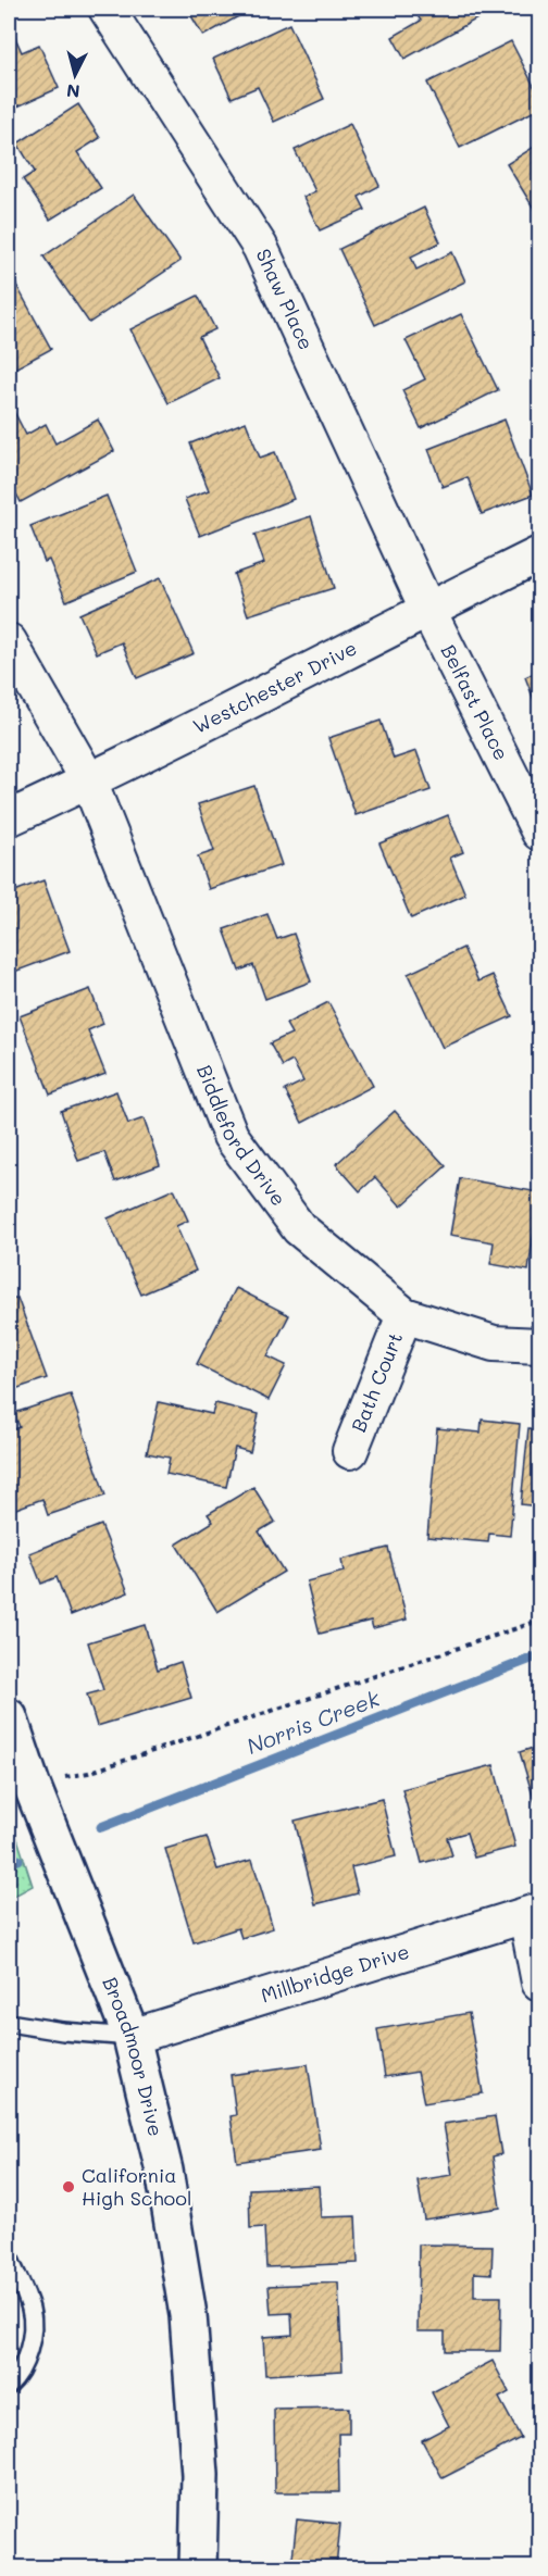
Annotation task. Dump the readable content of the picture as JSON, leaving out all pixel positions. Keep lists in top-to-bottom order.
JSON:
{
  "streets": {
    "street": [
      "Shaw Place",
      "Westchester Drive",
      "Belfast Place",
      "Biddleford Drive",
      "Bath Court",
      "Millbridge Drive",
      "Broadmoor Drive"
    ]
  },
  "crossings": [
    ["Shaw Place", "Westchester Drive"],
    ["Shaw Place", "Belfast Place"],
    ["Westchester Drive", "Belfast Place"],
    ["Westchester Drive", "Biddleford Drive"],
    ["Biddleford Drive", "Bath Court"],
    ["Millbridge Drive", "Broadmoor Drive"]
  ],
  "water": ["Norris Creek"],
  "places": ["California High School"],
  "north": "bottom"
}
